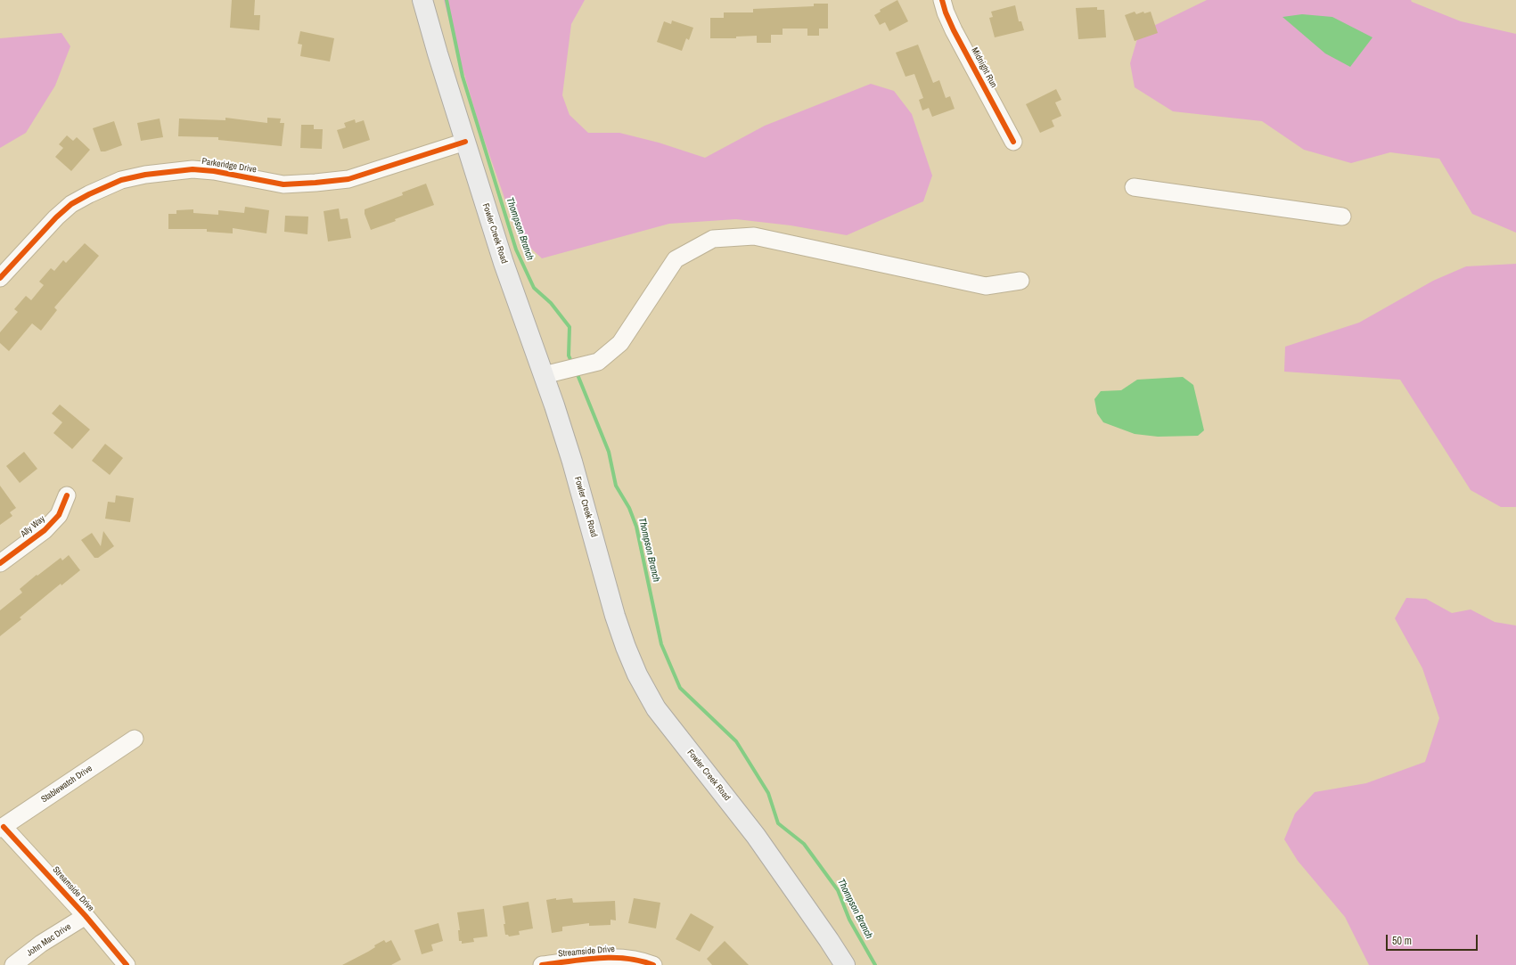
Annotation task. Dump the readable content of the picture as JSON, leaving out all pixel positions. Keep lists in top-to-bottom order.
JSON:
{
  "streets": {
    "main road": ["Fowler Creek Road"],
    "street": [
      "Midnight Run",
      "Parkeridge Drive",
      "Ally Way",
      "Stablewatch Drive",
      "Streamside Drive",
      "John Mac Drive"
    ]
  },
  "crossings": [
    ["Parkeridge Drive", "Fowler Creek Road"],
    ["Stablewatch Drive", "Streamside Drive"],
    ["Streamside Drive", "John Mac Drive"]
  ],
  "water": ["Thompson Branch"],
  "scale_bar": "50 m"
}
